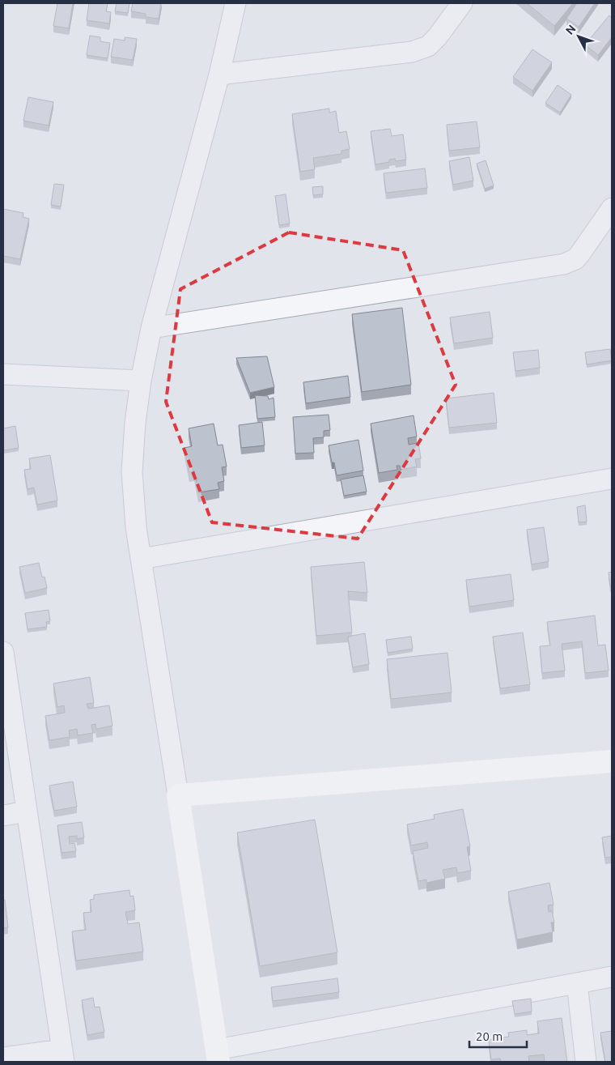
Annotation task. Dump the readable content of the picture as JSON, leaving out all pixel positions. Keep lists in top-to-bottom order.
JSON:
{
  "scale_bar": "20 m",
  "north": "top left"
}
